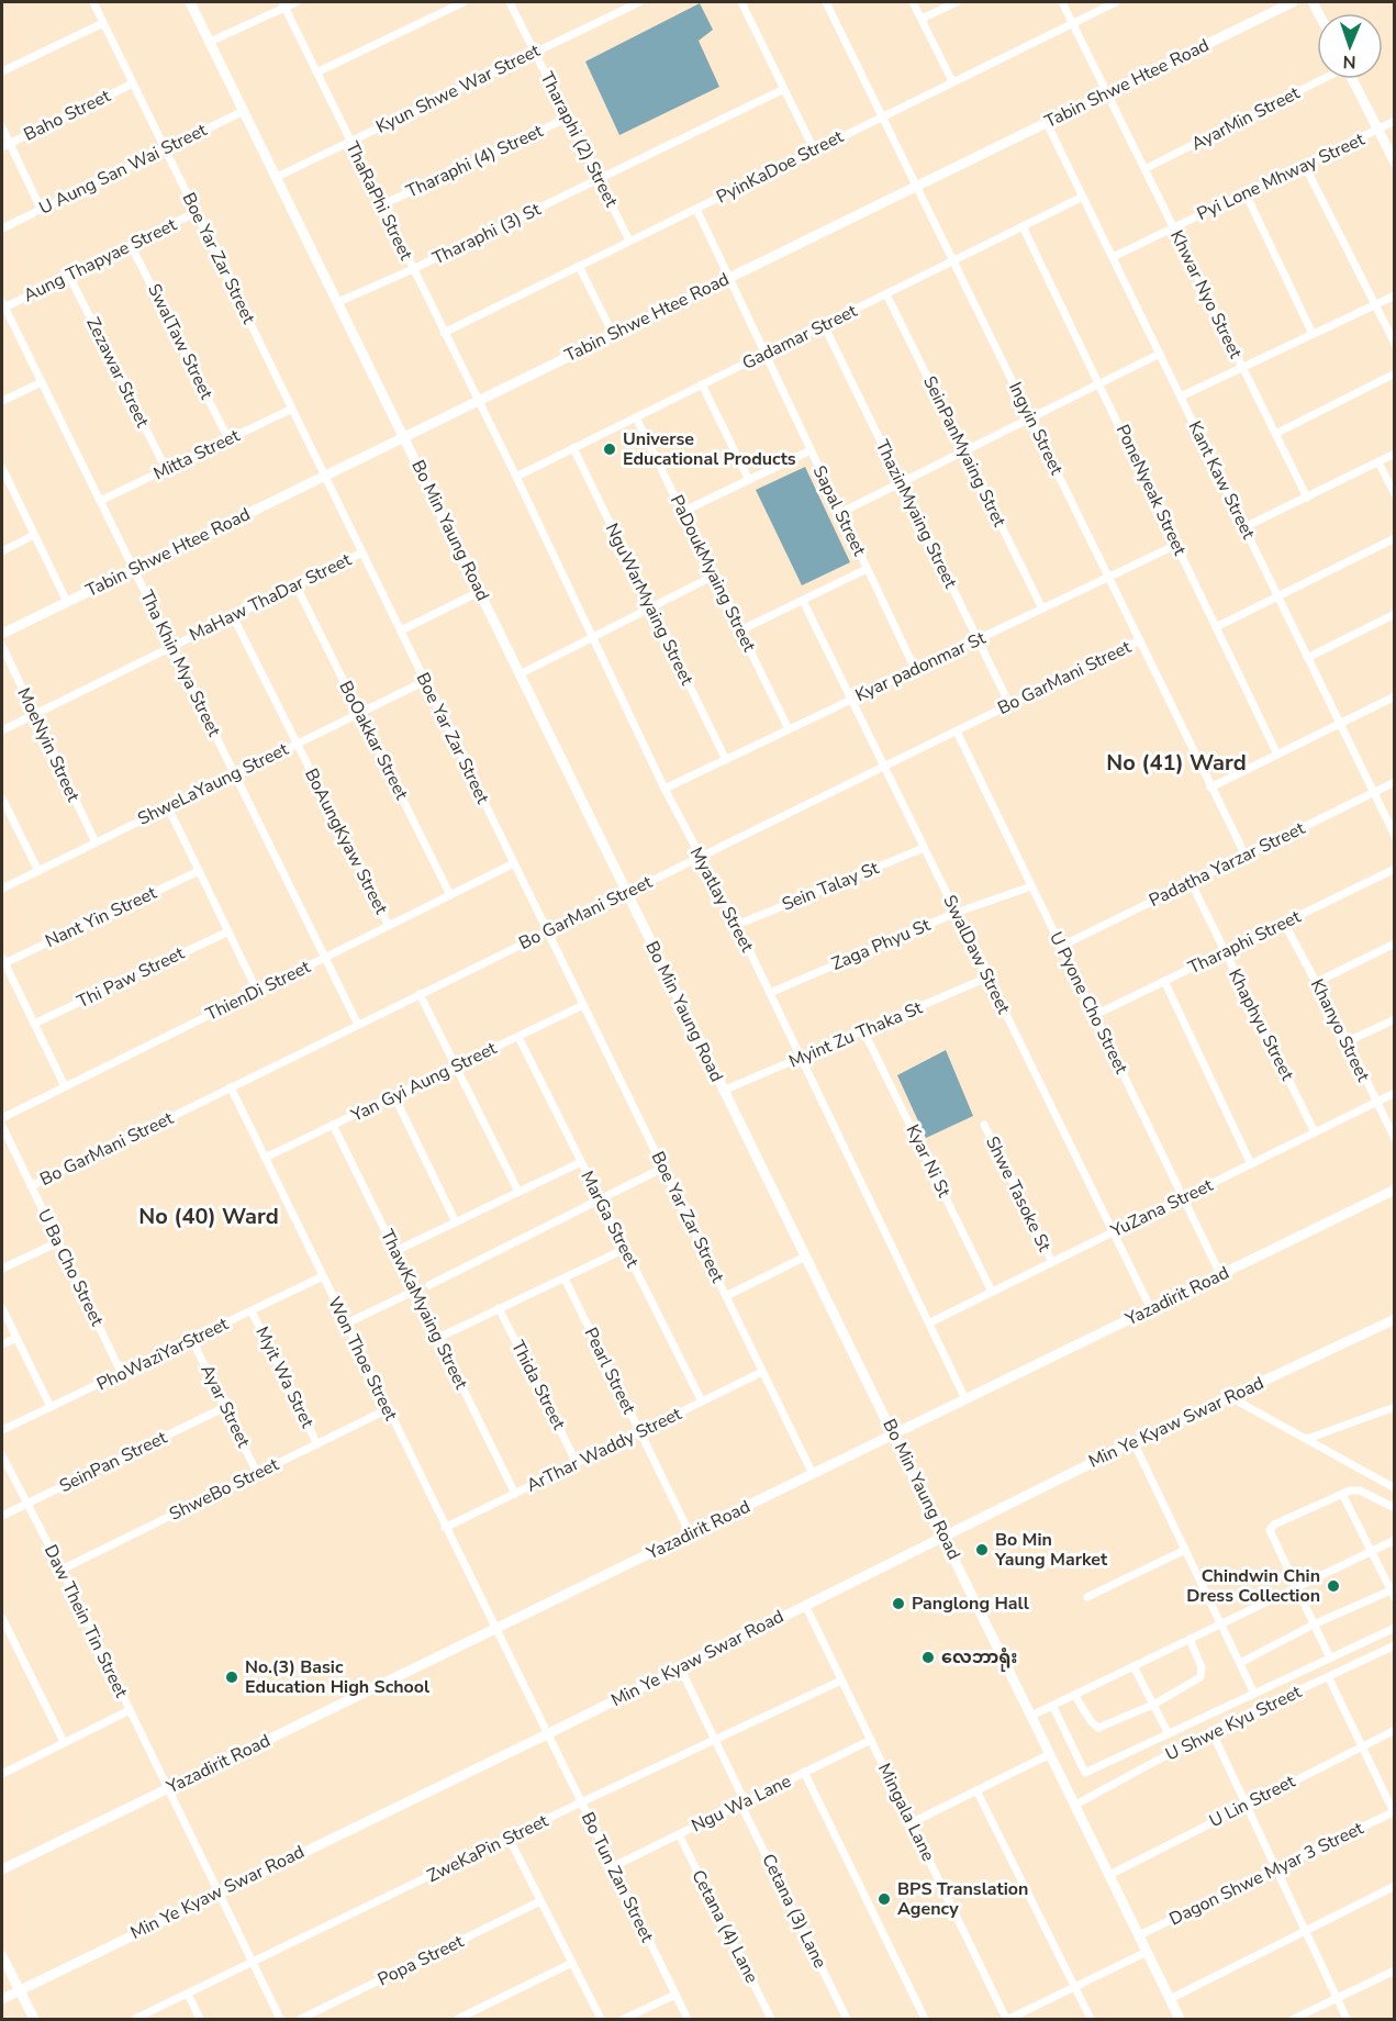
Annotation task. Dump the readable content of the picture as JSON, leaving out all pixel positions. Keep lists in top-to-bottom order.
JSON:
{
  "streets": {
    "street": [
      "Tabin Shwe Htee Road",
      "Kyun Shwe War Street",
      "Baho Street",
      "AyarMin Street",
      "Tharaphi (2) Street",
      "Tharaphi (4) Street",
      "PyinKaDoe Street",
      "U Aung San Wai Street",
      "Pyi Lone Mhway Street",
      "ThaRaPhi Street",
      "Tharaphi (3) St",
      "Boe Yar Zar Street",
      "Aung Thapyae Street",
      "Khwar Nyo Street",
      "Gadamar Street",
      "SwalTaw Street",
      "Zezawar Street",
      "Ingyin Street",
      "SeinPanMyaing Stret",
      "Mitta Street",
      "Kant Kaw Street",
      "PoneNyeak Street",
      "Sapal Street",
      "ThazinMyaing Street",
      "Bo Min Yaung Road",
      "PaDoukMyaing Street",
      "MaHaw ThaDar Street",
      "NguWarMyaing Street",
      "Tha Khin Mya Street",
      "Kyar padonmar St",
      "Bo GarMani Street",
      "BoOakkar Street",
      "MoeNyin Street",
      "ShweLaYaung Street",
      "BoAungKyaw Street",
      "Padatha Yarzar Street",
      "Sein Talay St",
      "Myatlay Street",
      "Nant Yin Street",
      "Tharaphi Street",
      "Zaga Phyu St",
      "SwalDaw Street",
      "Thi Paw Street",
      "ThienDi Street",
      "U Pyone Cho Street",
      "Khaphyu Street",
      "Khanyo Street",
      "Myint Zu Thaka St",
      "Yan Gyi Aung Street",
      "Kyar Ni St",
      "Shwe Tasoke St",
      "YuZana Street",
      "MarGa Street",
      "U Ba Cho Street",
      "Yazadirit Road",
      "ThawKaMyaing Street",
      "PhoWaziYarStreet",
      "Won Thoe Street",
      "Pearl Street",
      "Myit Wa Stret",
      "Thida Street",
      "Ayar Street",
      "Min Ye Kyaw Swar Road",
      "ArThar Waddy Street",
      "SeinPan Street",
      "ShweBo Street",
      "Daw Thein Tin Street",
      "U Shwe Kyu Street",
      "U Lin Street",
      "Ngu Wa Lane",
      "Mingala Lane",
      "ZweKaPin Street",
      "Dagon Shwe Myar 3 Street",
      "Bo Tun Zan Street",
      "Cetana (3) Lane",
      "Cetana (4) Lane",
      "Popa Street"
    ]
  },
  "crossings": [
    ["Tabin Shwe Htee Road", "ThaRaPhi Street"],
    ["Tabin Shwe Htee Road", "Boe Yar Zar Street"],
    ["Tabin Shwe Htee Road", "Khwar Nyo Street"],
    ["Tabin Shwe Htee Road", "Ingyin Street"],
    ["Tabin Shwe Htee Road", "Kant Kaw Street"],
    ["Tabin Shwe Htee Road", "Sapal Street"],
    ["Tabin Shwe Htee Road", "Bo Min Yaung Road"],
    ["Tabin Shwe Htee Road", "Tha Khin Mya Street"],
    ["Tabin Shwe Htee Road", "Myatlay Street"],
    ["Kyun Shwe War Street", "Tharaphi (2) Street"],
    ["Kyun Shwe War Street", "ThaRaPhi Street"],
    ["Kyun Shwe War Street", "Bo Min Yaung Road"],
    ["Baho Street", "Boe Yar Zar Street"],
    ["AyarMin Street", "Khwar Nyo Street"],
    ["Tharaphi (2) Street", "Tharaphi (4) Street"],
    ["Tharaphi (2) Street", "PyinKaDoe Street"],
    ["Tharaphi (2) Street", "Tharaphi (3) St"],
    ["Tharaphi (4) Street", "ThaRaPhi Street"],
    ["PyinKaDoe Street", "ThaRaPhi Street"],
    ["PyinKaDoe Street", "Khwar Nyo Street"],
    ["PyinKaDoe Street", "Ingyin Street"],
    ["PyinKaDoe Street", "Sapal Street"],
    ["U Aung San Wai Street", "Boe Yar Zar Street"],
    ["U Aung San Wai Street", "Bo Min Yaung Road"],
    ["Pyi Lone Mhway Street", "Khwar Nyo Street"],
    ["Pyi Lone Mhway Street", "Kant Kaw Street"],
    ["ThaRaPhi Street", "Tharaphi (3) St"],
    ["ThaRaPhi Street", "Myatlay Street"],
    ["Tharaphi (3) St", "Bo Min Yaung Road"],
    ["Boe Yar Zar Street", "Aung Thapyae Street"],
    ["Boe Yar Zar Street", "Mitta Street"],
    ["Boe Yar Zar Street", "MaHaw ThaDar Street"],
    ["Boe Yar Zar Street", "Bo GarMani Street"],
    ["Boe Yar Zar Street", "ShweLaYaung Street"],
    ["Boe Yar Zar Street", "ThienDi Street"],
    ["Boe Yar Zar Street", "Yan Gyi Aung Street"],
    ["Boe Yar Zar Street", "Yazadirit Road"],
    ["Boe Yar Zar Street", "ArThar Waddy Street"],
    ["Aung Thapyae Street", "SwalTaw Street"],
    ["Aung Thapyae Street", "Zezawar Street"],
    ["Aung Thapyae Street", "Tha Khin Mya Street"],
    ["Gadamar Street", "Ingyin Street"],
    ["Gadamar Street", "SeinPanMyaing Stret"],
    ["Gadamar Street", "Kant Kaw Street"],
    ["Gadamar Street", "PoneNyeak Street"],
    ["Gadamar Street", "Sapal Street"],
    ["Gadamar Street", "ThazinMyaing Street"],
    ["Gadamar Street", "PaDoukMyaing Street"],
    ["Gadamar Street", "NguWarMyaing Street"],
    ["Gadamar Street", "Myatlay Street"],
    ["SwalTaw Street", "Mitta Street"],
    ["Zezawar Street", "Mitta Street"],
    ["Ingyin Street", "Kyar padonmar St"],
    ["Ingyin Street", "Bo GarMani Street"],
    ["Ingyin Street", "Padatha Yarzar Street"],
    ["SeinPanMyaing Stret", "Kyar padonmar St"],
    ["Mitta Street", "Tha Khin Mya Street"],
    ["Kant Kaw Street", "Padatha Yarzar Street"],
    ["PoneNyeak Street", "Kyar padonmar St"],
    ["Sapal Street", "Kyar padonmar St"],
    ["ThazinMyaing Street", "Kyar padonmar St"],
    ["ThazinMyaing Street", "Bo GarMani Street"],
    ["Bo Min Yaung Road", "Bo GarMani Street"],
    ["Bo Min Yaung Road", "Myint Zu Thaka St"],
    ["Bo Min Yaung Road", "Yazadirit Road"],
    ["Bo Min Yaung Road", "Min Ye Kyaw Swar Road"],
    ["Bo Min Yaung Road", "U Shwe Kyu Street"],
    ["Bo Min Yaung Road", "U Lin Street"],
    ["Bo Min Yaung Road", "Dagon Shwe Myar 3 Street"],
    ["PaDoukMyaing Street", "Kyar padonmar St"],
    ["MaHaw ThaDar Street", "Tha Khin Mya Street"],
    ["MaHaw ThaDar Street", "BoOakkar Street"],
    ["MaHaw ThaDar Street", "MoeNyin Street"],
    ["MaHaw ThaDar Street", "BoAungKyaw Street"],
    ["NguWarMyaing Street", "Kyar padonmar St"],
    ["Tha Khin Mya Street", "Bo GarMani Street"],
    ["Tha Khin Mya Street", "ShweLaYaung Street"],
    ["Tha Khin Mya Street", "ThienDi Street"],
    ["Kyar padonmar St", "Myatlay Street"],
    ["Kyar padonmar St", "SwalDaw Street"],
    ["Bo GarMani Street", "Myatlay Street"],
    ["Bo GarMani Street", "SwalDaw Street"],
    ["Bo GarMani Street", "U Pyone Cho Street"],
    ["Bo GarMani Street", "U Ba Cho Street"],
    ["Bo GarMani Street", "Won Thoe Street"],
    ["BoOakkar Street", "ShweLaYaung Street"],
    ["BoOakkar Street", "ThienDi Street"],
    ["MoeNyin Street", "ShweLaYaung Street"],
    ["ShweLaYaung Street", "BoAungKyaw Street"],
    ["BoAungKyaw Street", "ThienDi Street"],
    ["Padatha Yarzar Street", "U Pyone Cho Street"],
    ["Padatha Yarzar Street", "Khaphyu Street"],
    ["Sein Talay St", "Myatlay Street"],
    ["Sein Talay St", "SwalDaw Street"],
    ["Myatlay Street", "Zaga Phyu St"],
    ["Myatlay Street", "Myint Zu Thaka St"],
    ["Myatlay Street", "YuZana Street"],
    ["Myatlay Street", "Yazadirit Road"],
    ["Tharaphi Street", "U Pyone Cho Street"],
    ["Tharaphi Street", "Khaphyu Street"],
    ["Tharaphi Street", "Khanyo Street"],
    ["Zaga Phyu St", "SwalDaw Street"],
    ["Zaga Phyu St", "U Pyone Cho Street"],
    ["SwalDaw Street", "Myint Zu Thaka St"],
    ["SwalDaw Street", "YuZana Street"],
    ["SwalDaw Street", "Yazadirit Road"],
    ["U Pyone Cho Street", "YuZana Street"],
    ["U Pyone Cho Street", "Yazadirit Road"],
    ["Khaphyu Street", "YuZana Street"],
    ["Khanyo Street", "YuZana Street"],
    ["Myint Zu Thaka St", "Kyar Ni St"],
    ["Yan Gyi Aung Street", "MarGa Street"],
    ["Yan Gyi Aung Street", "ThawKaMyaing Street"],
    ["Yan Gyi Aung Street", "Won Thoe Street"],
    ["Kyar Ni St", "YuZana Street"],
    ["Shwe Tasoke St", "YuZana Street"],
    ["MarGa Street", "ArThar Waddy Street"],
    ["U Ba Cho Street", "PhoWaziYarStreet"],
    ["Yazadirit Road", "Won Thoe Street"],
    ["Yazadirit Road", "Pearl Street"],
    ["Yazadirit Road", "Daw Thein Tin Street"],
    ["Yazadirit Road", "Bo Tun Zan Street"],
    ["ThawKaMyaing Street", "ArThar Waddy Street"],
    ["PhoWaziYarStreet", "Won Thoe Street"],
    ["PhoWaziYarStreet", "Myit Wa Stret"],
    ["PhoWaziYarStreet", "Ayar Street"],
    ["Won Thoe Street", "ArThar Waddy Street"],
    ["Won Thoe Street", "ShweBo Street"],
    ["Won Thoe Street", "Bo Tun Zan Street"],
    ["Pearl Street", "ArThar Waddy Street"],
    ["Myit Wa Stret", "ShweBo Street"],
    ["Thida Street", "ArThar Waddy Street"],
    ["Ayar Street", "SeinPan Street"],
    ["Ayar Street", "ShweBo Street"],
    ["Min Ye Kyaw Swar Road", "Daw Thein Tin Street"],
    ["Min Ye Kyaw Swar Road", "Mingala Lane"],
    ["Min Ye Kyaw Swar Road", "Bo Tun Zan Street"],
    ["Min Ye Kyaw Swar Road", "Cetana (3) Lane"],
    ["SeinPan Street", "Daw Thein Tin Street"],
    ["ShweBo Street", "Daw Thein Tin Street"],
    ["Daw Thein Tin Street", "ZweKaPin Street"],
    ["Ngu Wa Lane", "Mingala Lane"],
    ["Ngu Wa Lane", "Bo Tun Zan Street"],
    ["Ngu Wa Lane", "Cetana (3) Lane"],
    ["Ngu Wa Lane", "Cetana (4) Lane"],
    ["Mingala Lane", "ZweKaPin Street"],
    ["ZweKaPin Street", "Bo Tun Zan Street"],
    ["ZweKaPin Street", "Cetana (3) Lane"]
  ],
  "districts": ["No (41) Ward", "No (40) Ward"],
  "places": [
    "Universe Educational Products",
    "Bo Min Yaung Market",
    "Chindwin Chin Dress Collection",
    "Panglong Hall",
    "လေဘာရုံး",
    "No.(3) Basic Education High School",
    "BPS Translation Agency"
  ],
  "north": "bottom"
}
